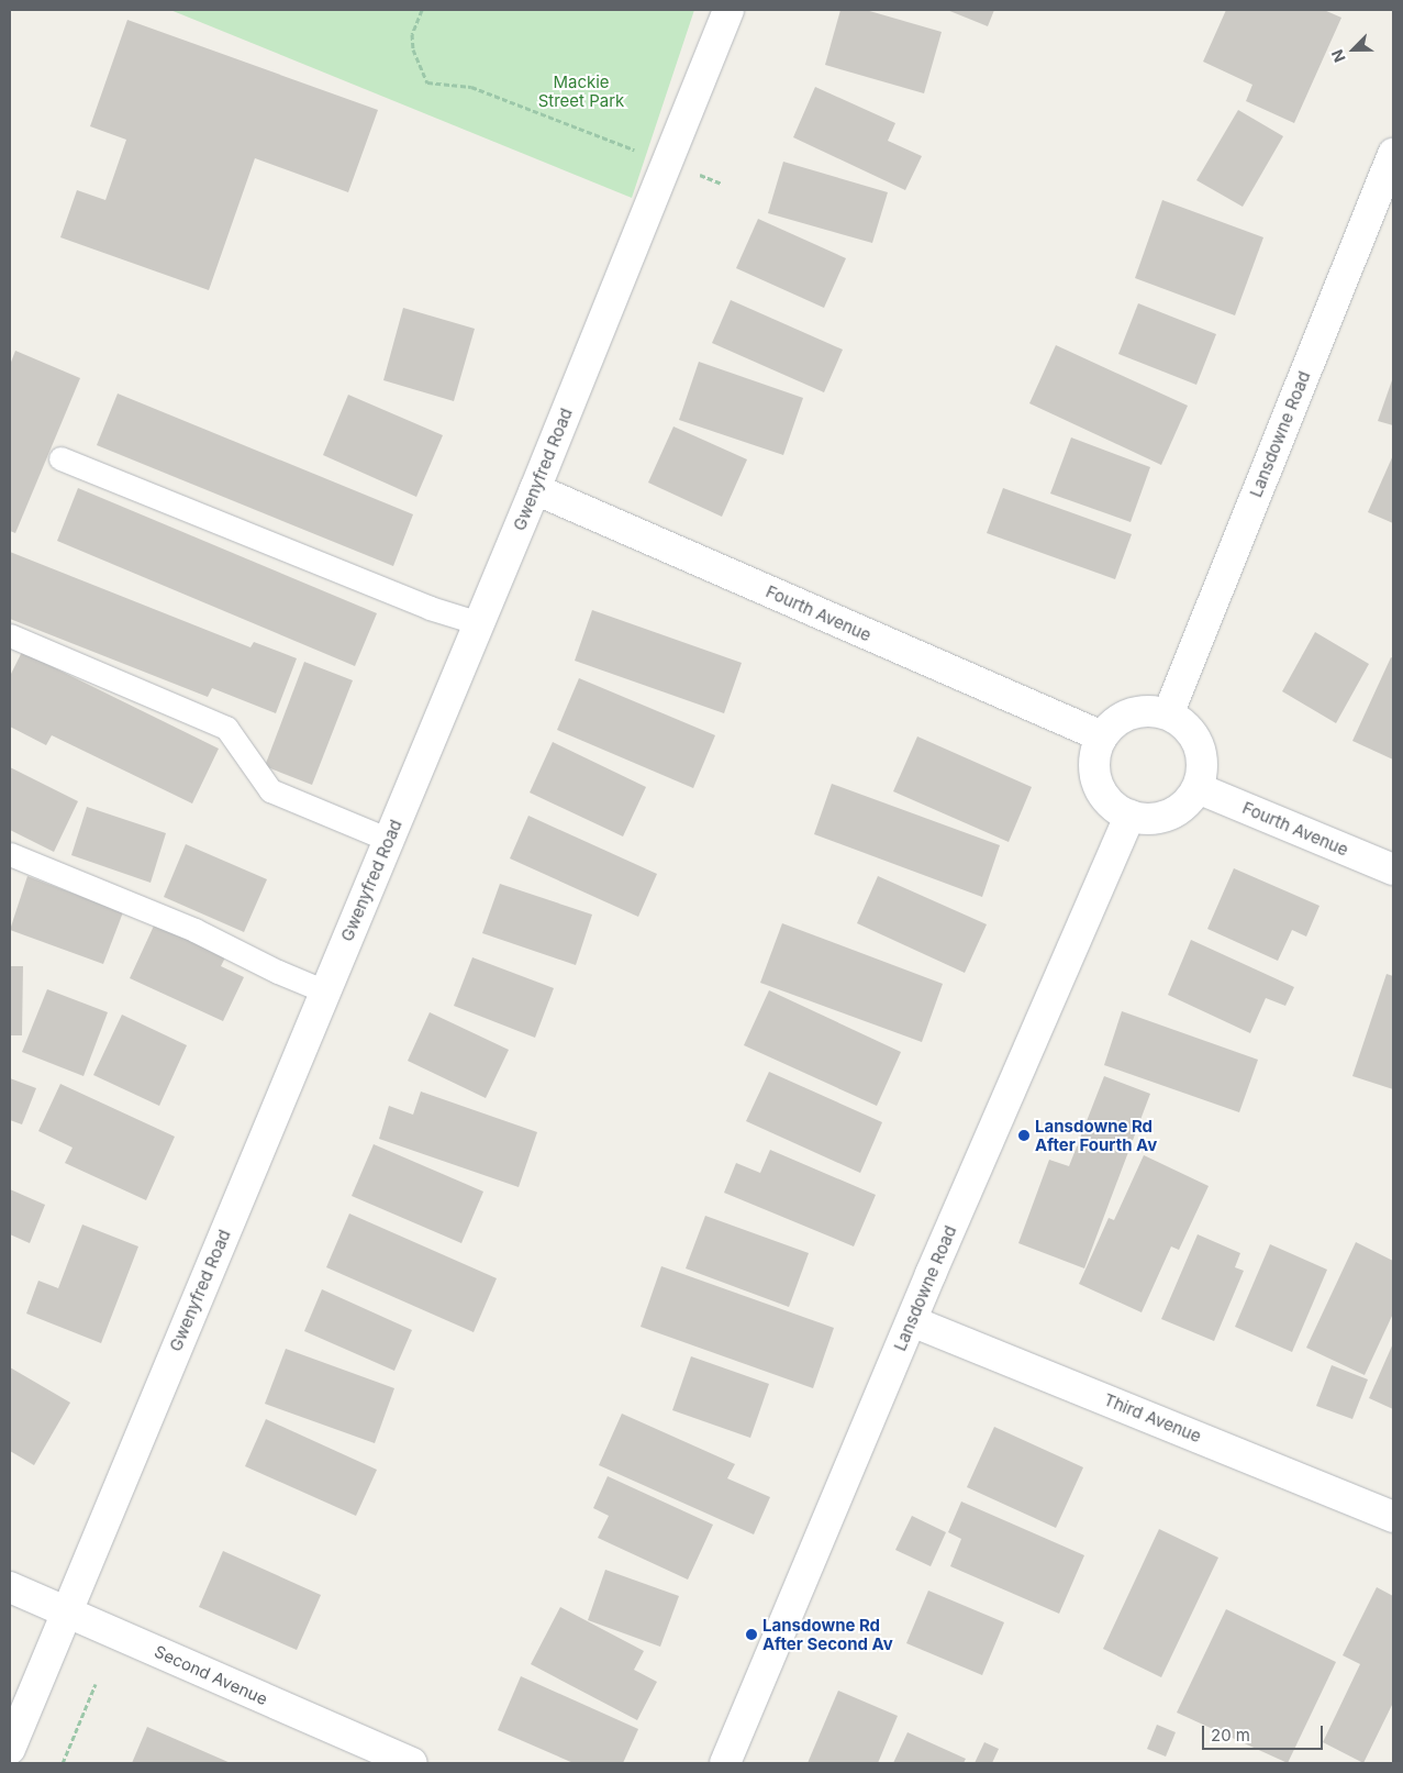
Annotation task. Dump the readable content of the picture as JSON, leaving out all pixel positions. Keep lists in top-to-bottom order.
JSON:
{
  "streets": {
    "street": [
      "Lansdowne Road",
      "Gwenyfred Road",
      "Fourth Avenue",
      "Third Avenue",
      "Second Avenue"
    ]
  },
  "crossings": [
    ["Lansdowne Road", "Fourth Avenue"],
    ["Lansdowne Road", "Third Avenue"],
    ["Gwenyfred Road", "Fourth Avenue"],
    ["Gwenyfred Road", "Second Avenue"]
  ],
  "parks": ["Mackie Street Park"],
  "places": ["Lansdowne Rd After Fourth Av", "Lansdowne Rd After Second Av"],
  "scale_bar": "20 m",
  "north": "bottom left"
}
